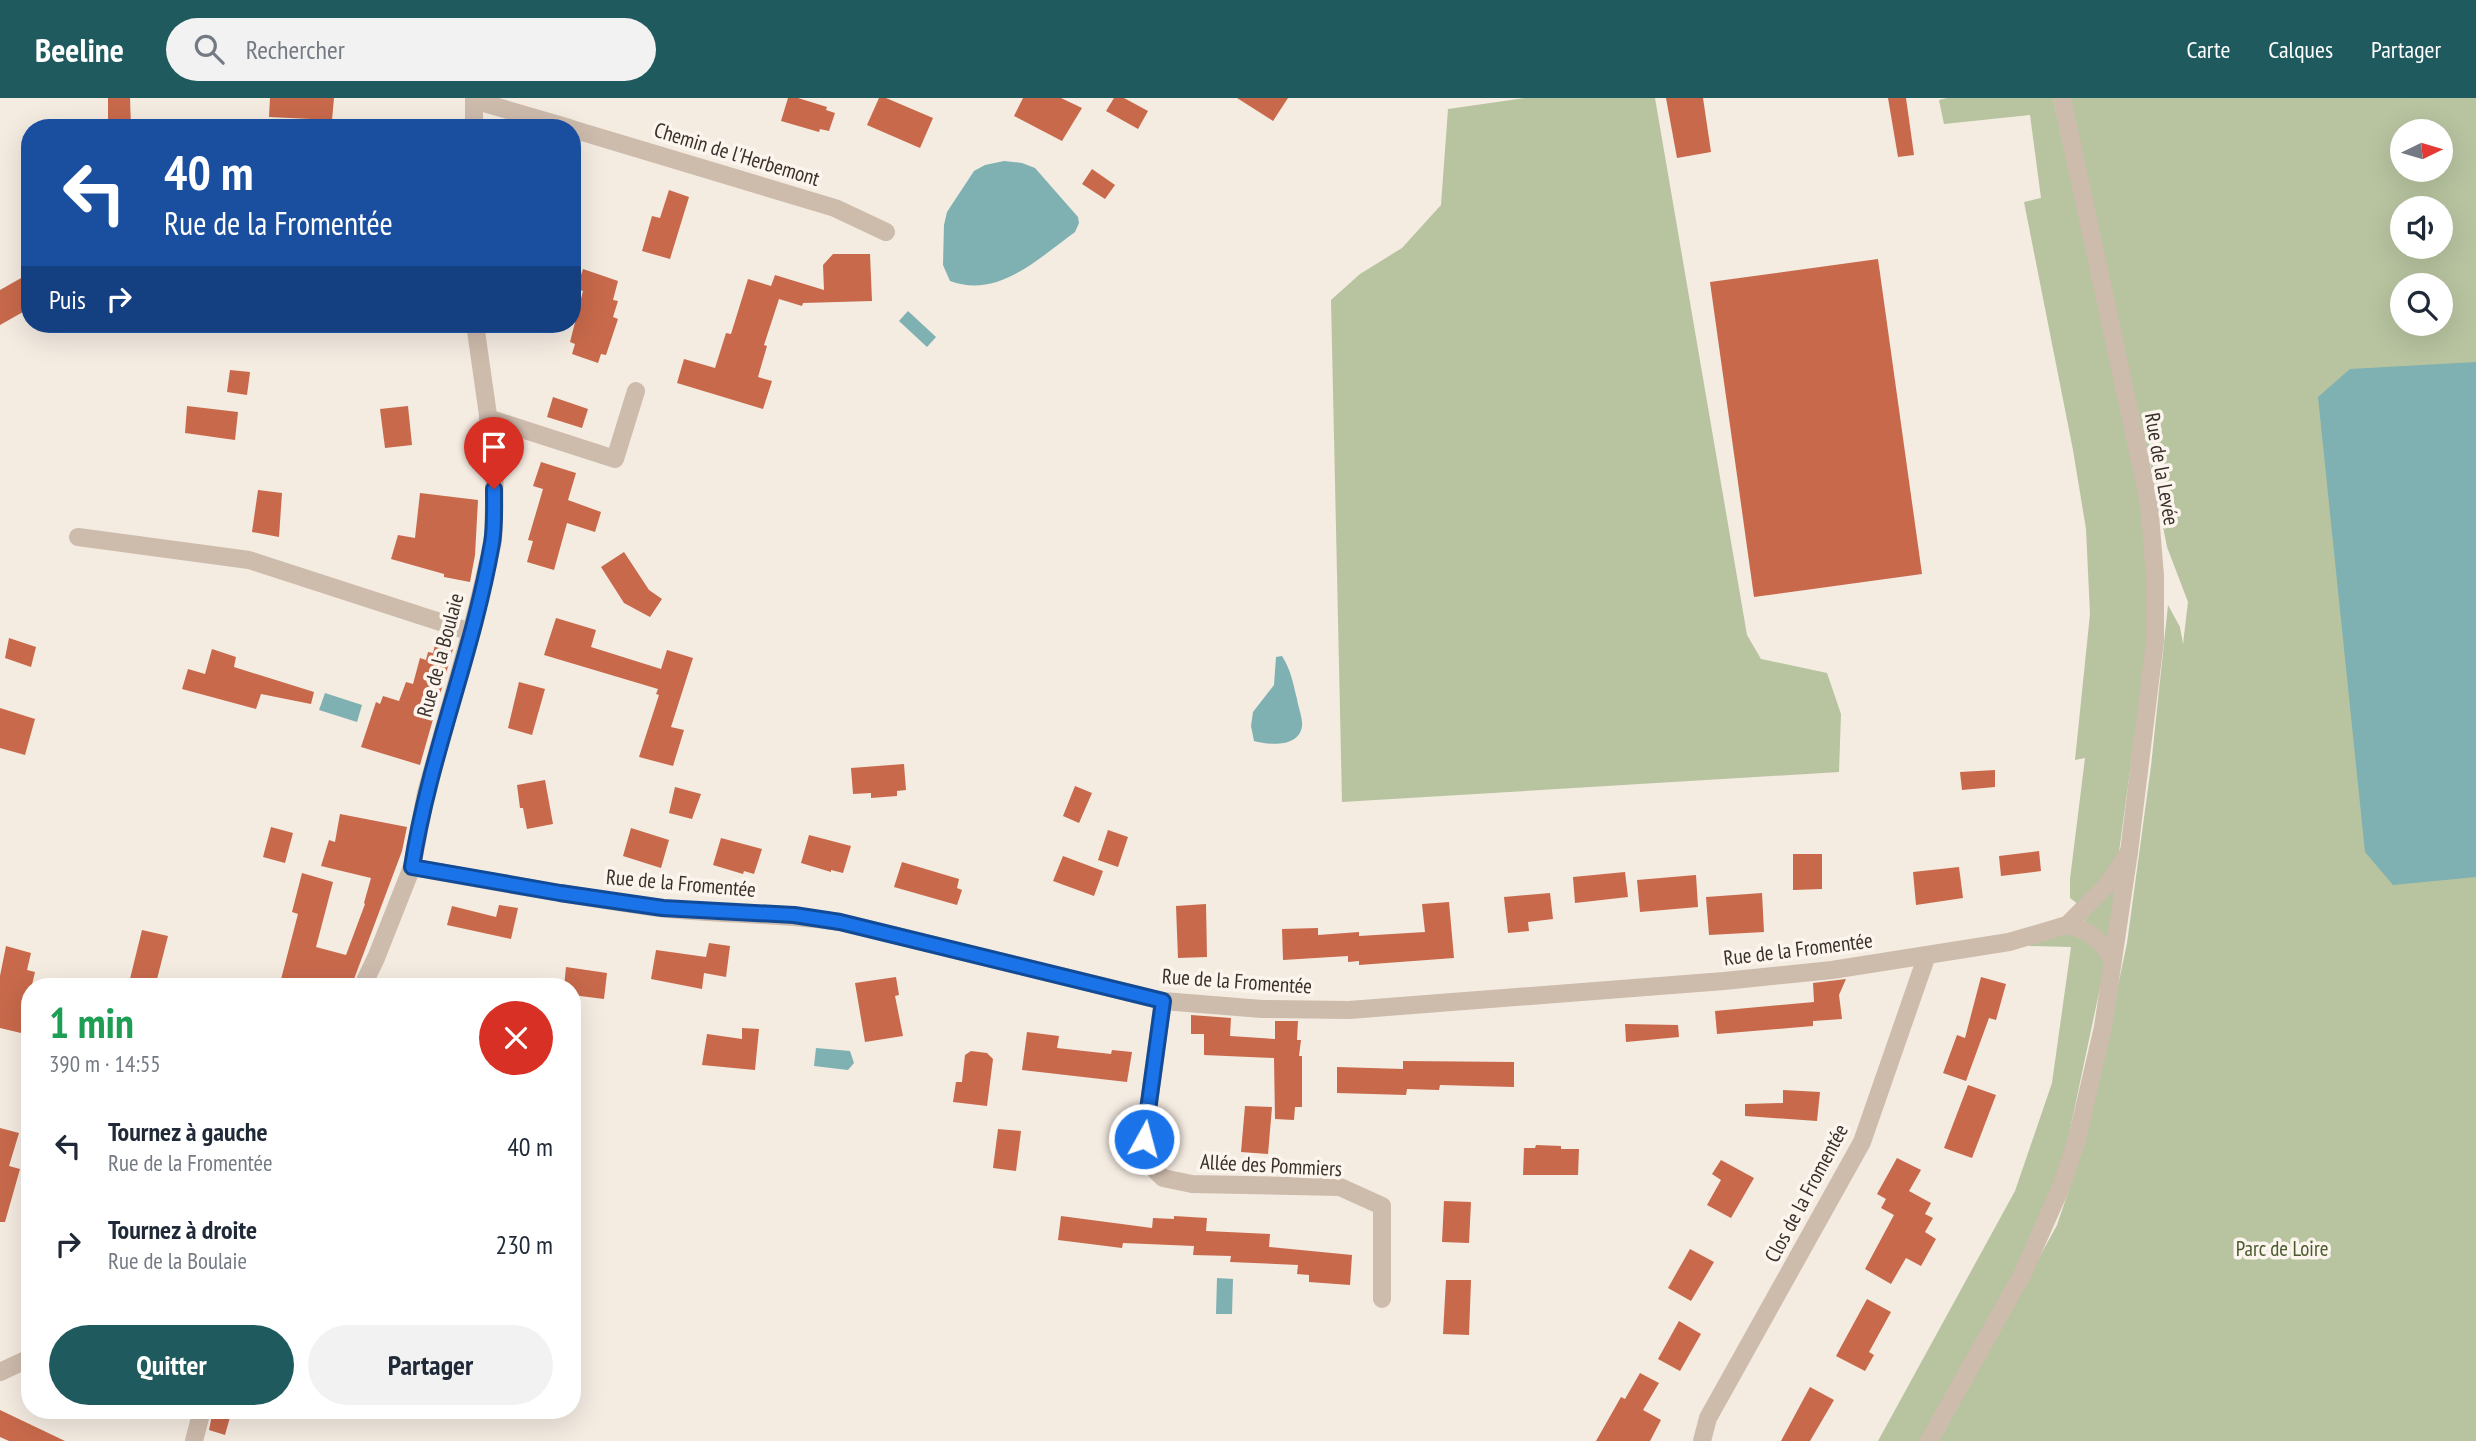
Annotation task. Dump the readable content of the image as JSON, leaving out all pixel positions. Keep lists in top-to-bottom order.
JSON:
{
  "streets": {
    "street": [
      "Chemin de l'Herbemont",
      "Rue de la Levée",
      "Rue de la Boulaie",
      "Rue de la Fromentée",
      "Allée des Pommiers",
      "Clos de la Fromentée"
    ]
  },
  "crossings": [
    ["Rue de la Levée", "Rue de la Fromentée"],
    ["Rue de la Boulaie", "Rue de la Fromentée"],
    ["Rue de la Fromentée", "Allée des Pommiers"],
    ["Rue de la Fromentée", "Clos de la Fromentée"]
  ],
  "parks": ["Parc de Loire"],
  "north": "right",
  "page": {
    "header": "Beeline",
    "search": "Rechercher",
    "nav": ["Carte", "Calques", "Partager"],
    "turn": ["40 m", "Rue de la Fromentée"],
    "then": "Puis",
    "heading": ["1 min", "390 m · 14:55"],
    "list": [
      {
        "name": "Tournez à gauche",
        "note": "Rue de la Fromentée",
        "value": "40 m"
      },
      {
        "name": "Tournez à droite",
        "note": "Rue de la Boulaie",
        "value": "230 m"
      }
    ],
    "buttons": ["Quitter", "Partager"]
  }
}
